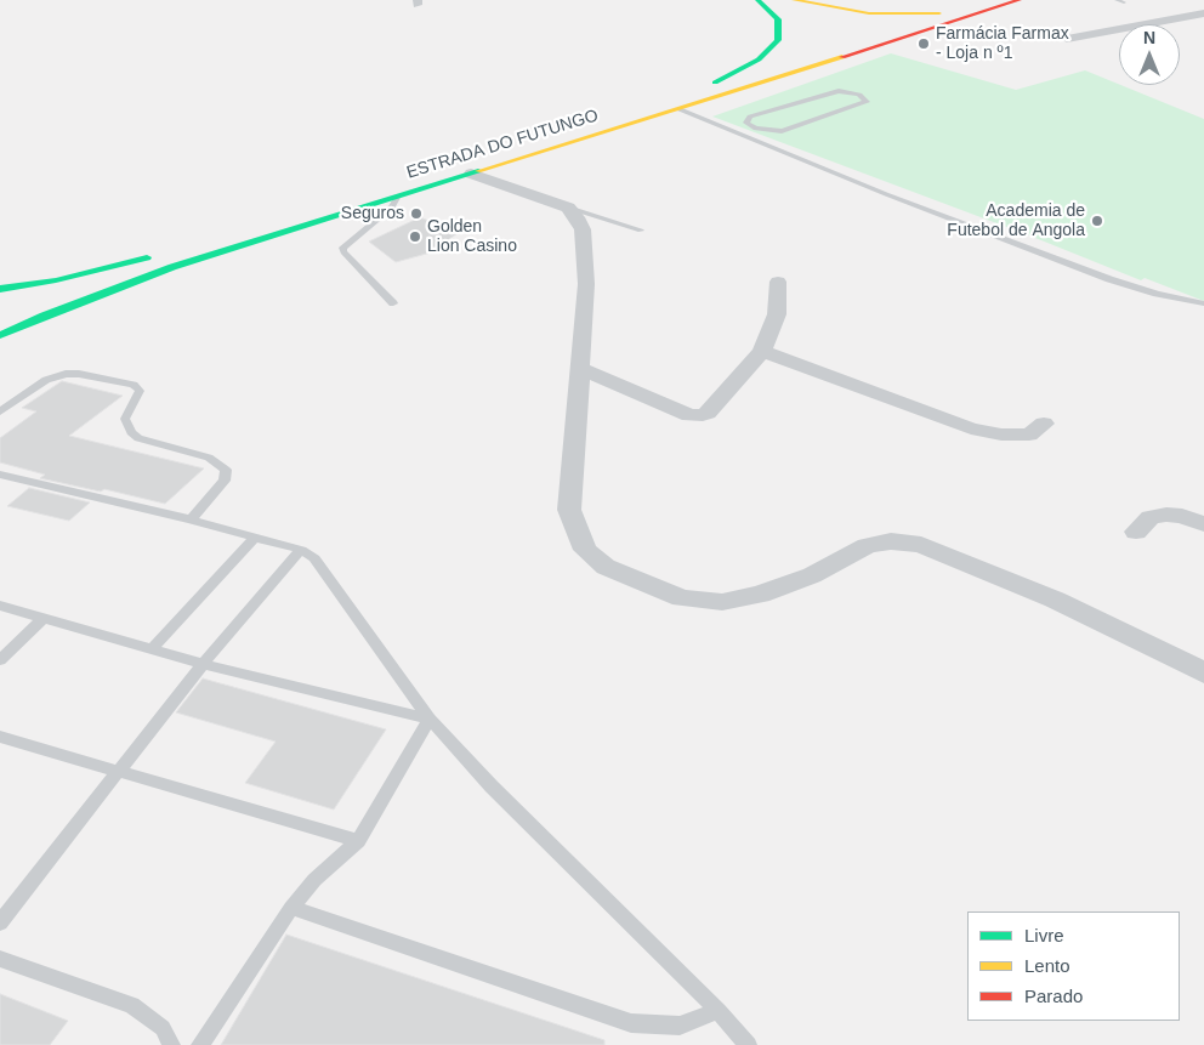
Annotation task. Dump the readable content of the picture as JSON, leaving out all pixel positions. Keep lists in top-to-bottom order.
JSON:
{
  "streets": {
    "main road": ["ESTRADA DO FUTUNGO"]
  },
  "places": [
    "Farmácia Farmax - Loja n º1",
    "Seguros",
    "Academia de Futebol de Angola",
    "Golden Lion Casino"
  ],
  "legend": ["Livre", "Lento", "Parado"],
  "north": "top"
}
